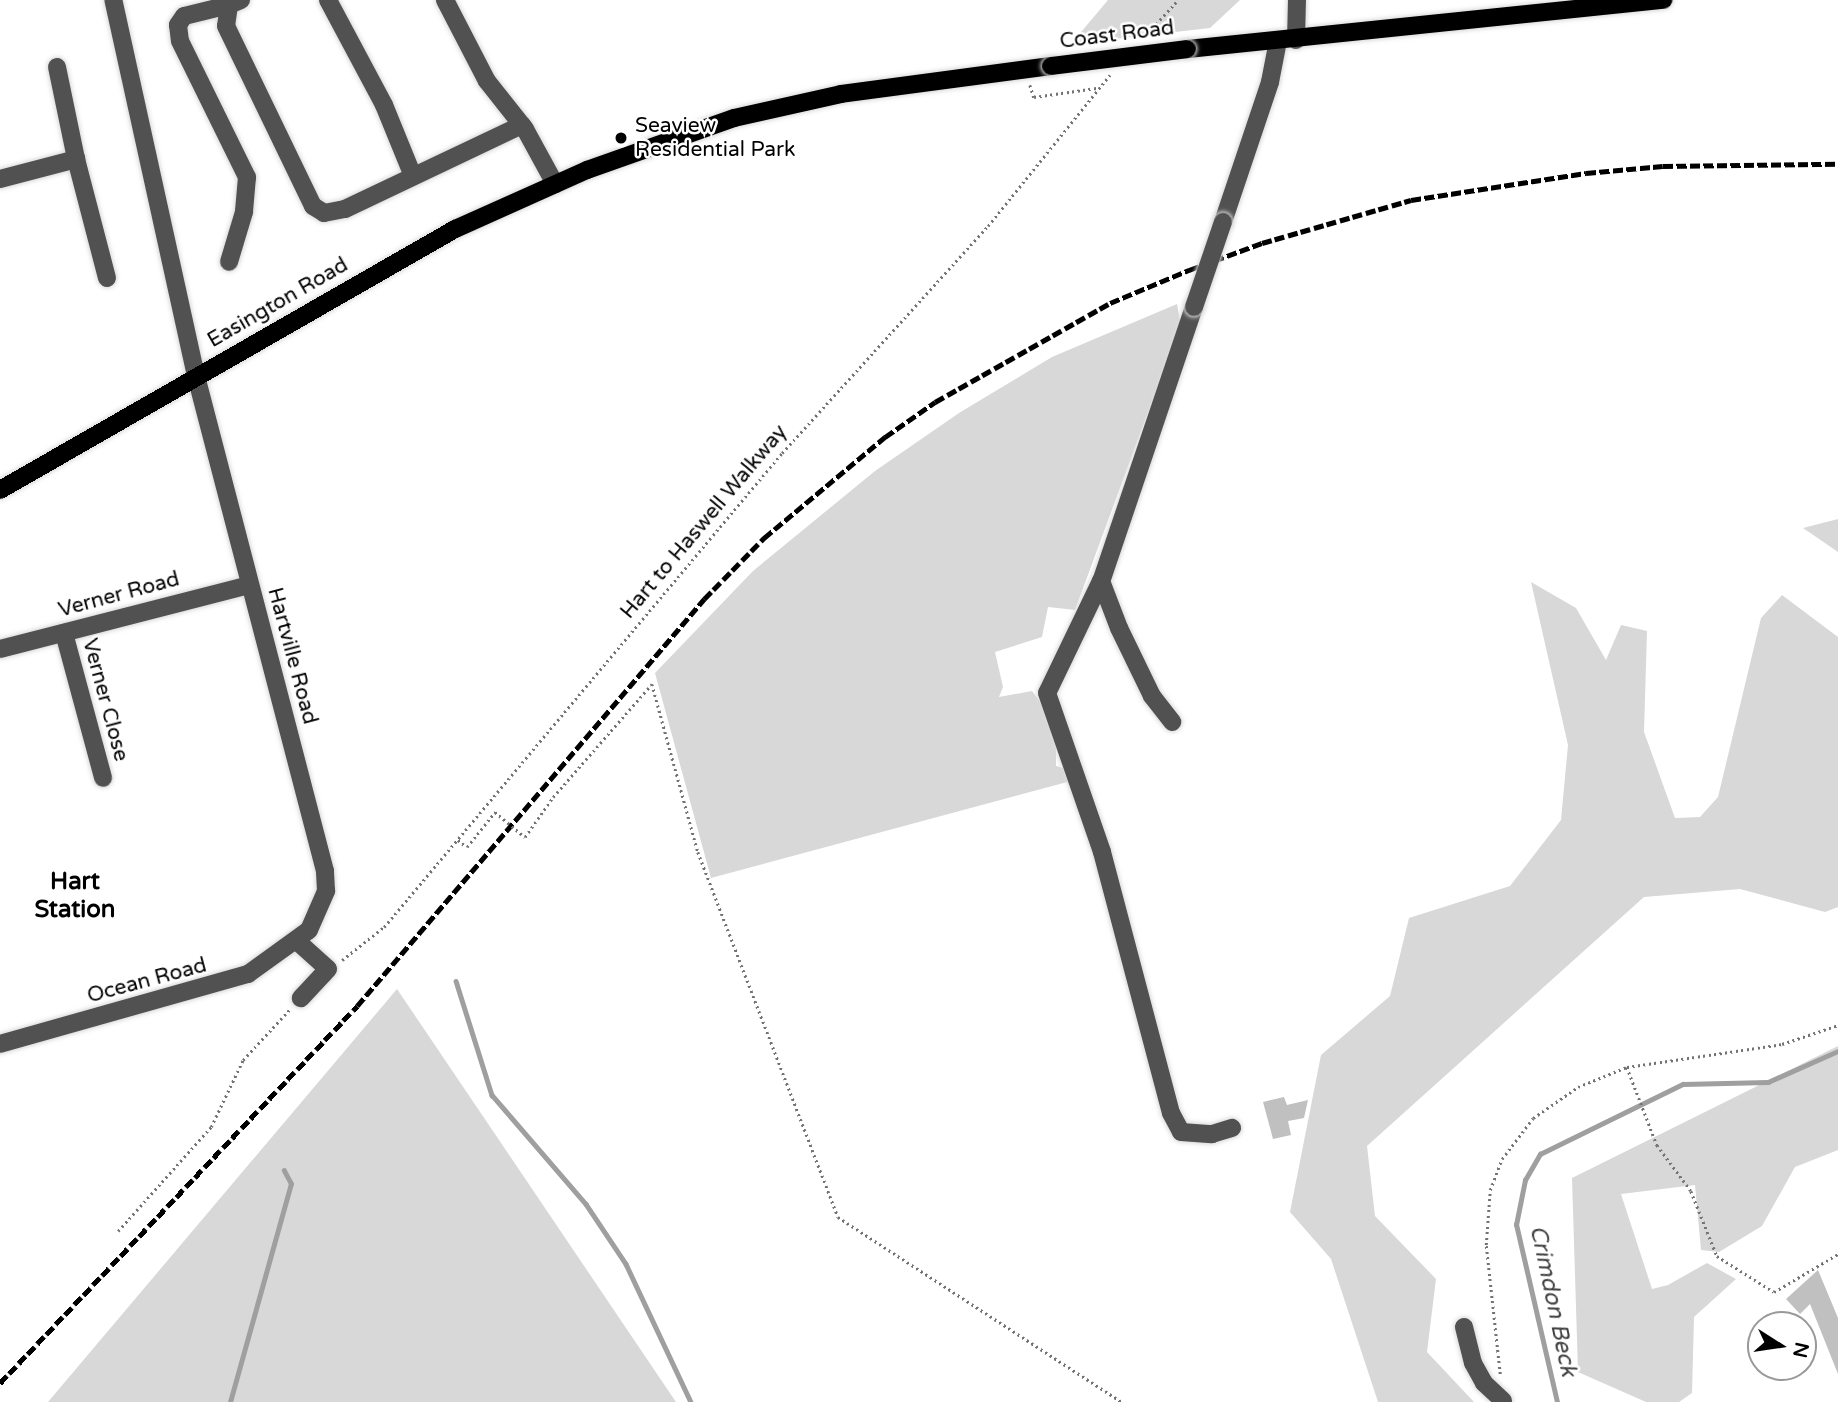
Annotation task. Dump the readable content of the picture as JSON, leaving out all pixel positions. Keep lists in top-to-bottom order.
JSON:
{
  "streets": {
    "main road": ["Coast Road", "Easington Road"],
    "street": [
      "Verner Road",
      "Hartville Road",
      "Verner Close",
      "Ocean Road"
    ],
    "path": ["Hart to Haswell Walkway"]
  },
  "crossings": [
    ["Coast Road", "Easington Road"],
    ["Easington Road", "Hartville Road"],
    ["Verner Road", "Hartville Road"],
    ["Verner Road", "Verner Close"],
    ["Hartville Road", "Ocean Road"]
  ],
  "districts": ["Hart Station"],
  "water": ["Crimdon Beck"],
  "places": ["Seaview Residential Park"],
  "north": "right"
}
